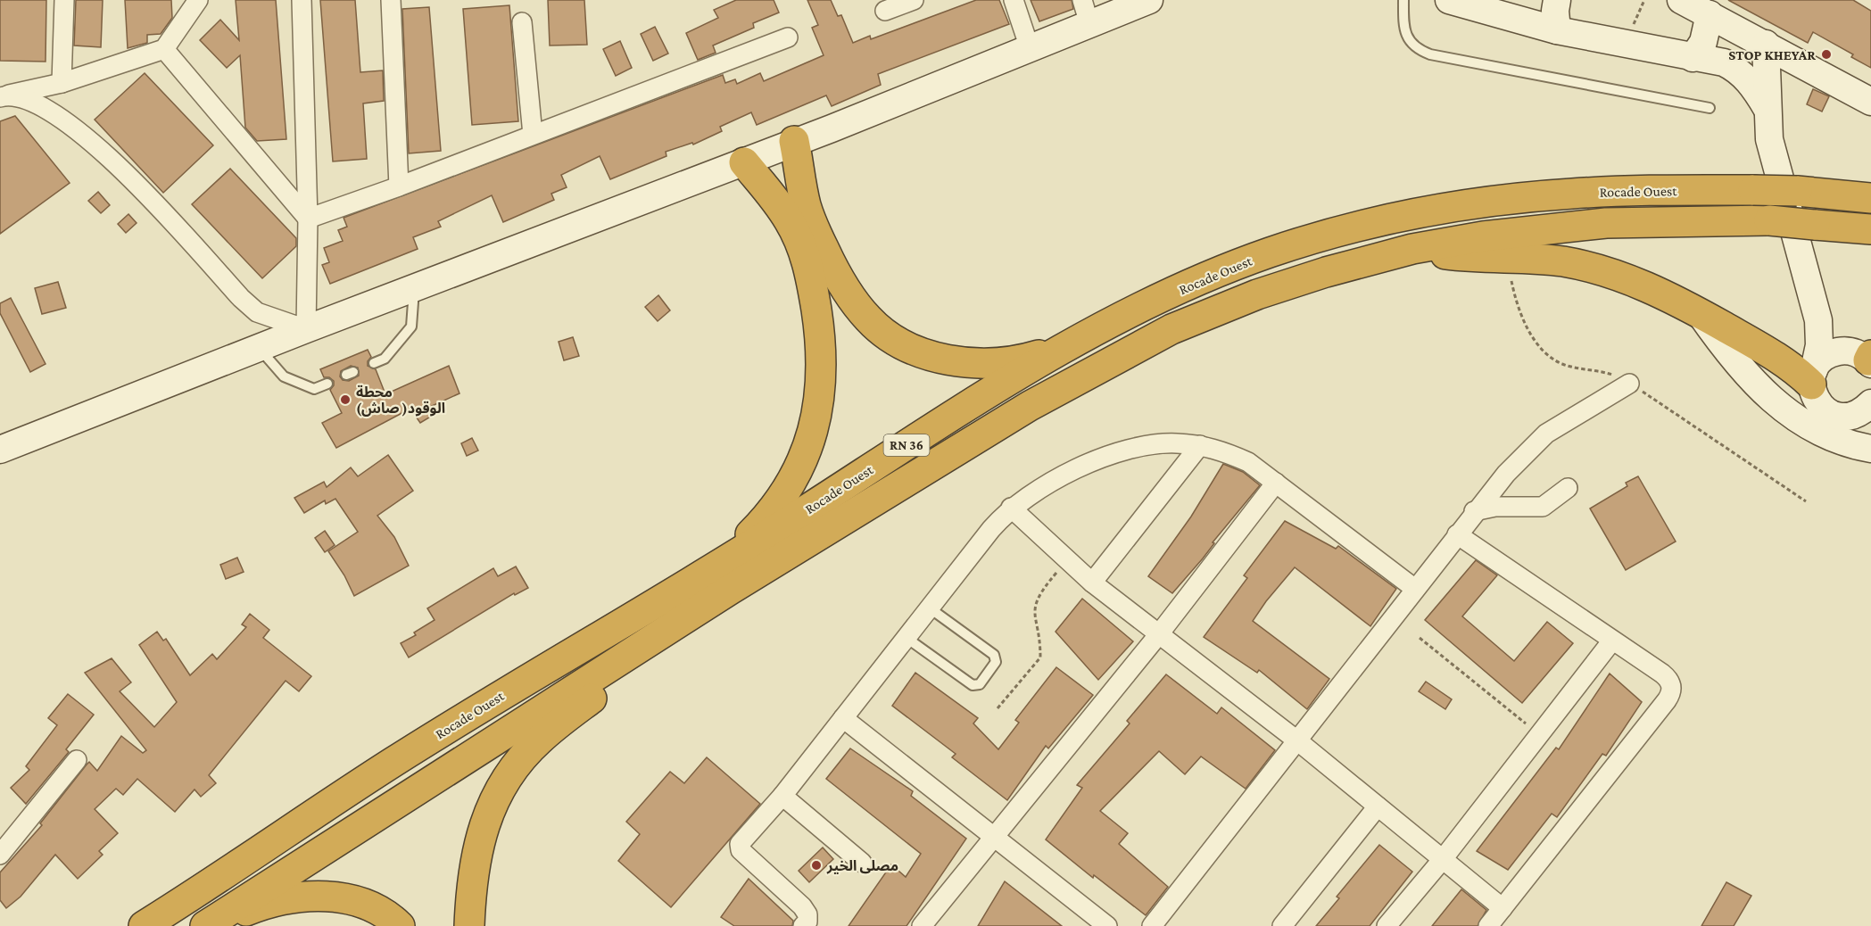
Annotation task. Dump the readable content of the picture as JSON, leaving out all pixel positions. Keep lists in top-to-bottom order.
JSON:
{
  "streets": {
    "highway": ["Rocade Ouest", "RN 36"]
  },
  "places": ["STOP KHEYAR", "محطة الوقود( صاش)", "مصلى الخير"]
}
